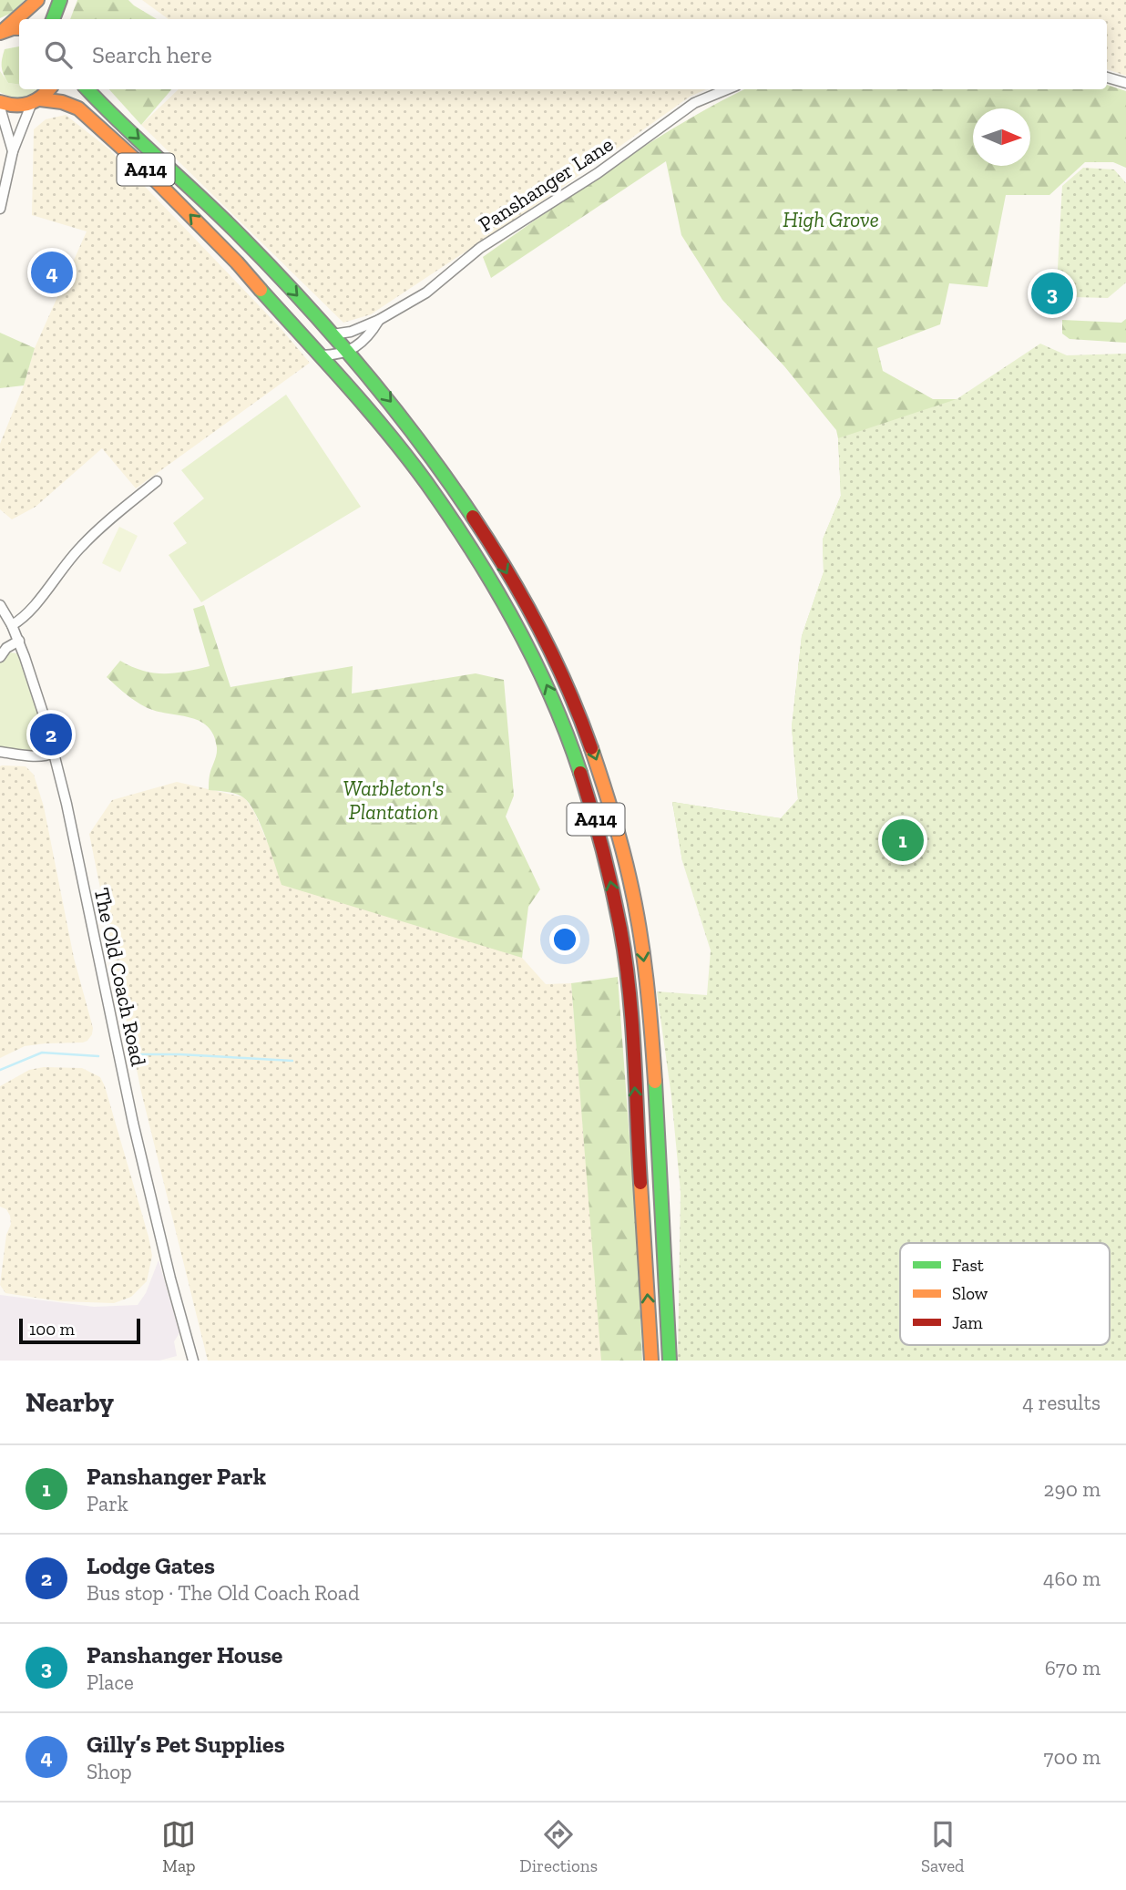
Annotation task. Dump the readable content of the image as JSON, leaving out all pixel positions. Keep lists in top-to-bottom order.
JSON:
{
  "streets": {
    "main road": ["A414"],
    "street": ["Panshanger Lane", "The Old Coach Road"]
  },
  "crossings": [
    ["A414", "Panshanger Lane"]
  ],
  "parks": ["High Grove", "Warbleton's Plantation"],
  "legend": ["Fast", "Slow", "Jam"],
  "scale_bar": "100 m",
  "north": "right",
  "page": {
    "search": "Search here",
    "pins": [
      "4",
      "3",
      "2",
      "1"
    ],
    "scale": "100 m",
    "heading": ["Nearby", "4 results"],
    "list": [
      {
        "mark": "1",
        "name": "Panshanger Park",
        "note": "Park",
        "value": "290 m"
      },
      {
        "mark": "2",
        "name": "Lodge Gates",
        "note": "Bus stop · The Old Coach Road",
        "value": "460 m"
      },
      {
        "mark": "3",
        "name": "Panshanger House",
        "note": "Place",
        "value": "670 m"
      },
      {
        "mark": "4",
        "name": "Gilly’s Pet Supplies",
        "note": "Shop",
        "value": "700 m"
      }
    ],
    "nav": ["Map", "Directions", "Saved"]
  }
}
